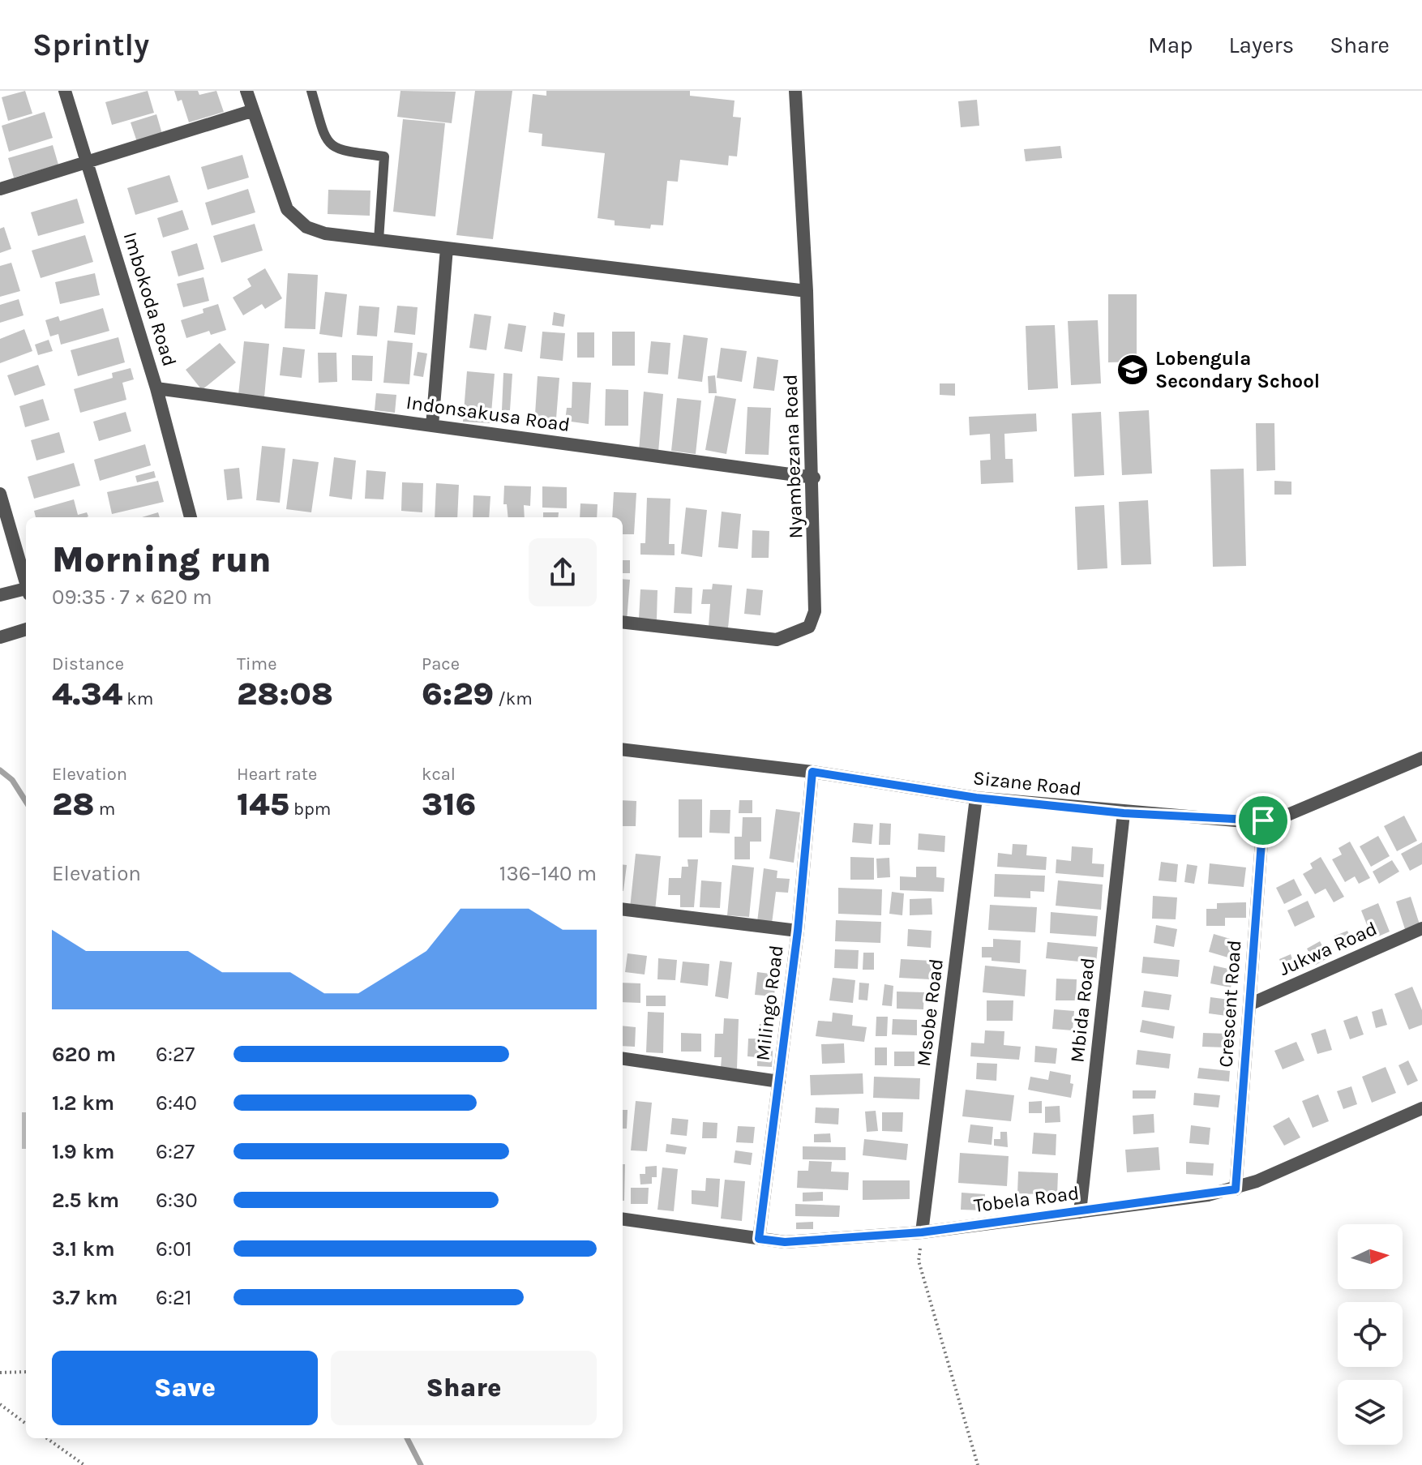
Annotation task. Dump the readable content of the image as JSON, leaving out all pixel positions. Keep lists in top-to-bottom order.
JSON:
{
  "streets": {
    "street": [
      "Imbokoda Road",
      "Indonsakusa Road",
      "Nyambezana Road",
      "Sizane Road",
      "Jukwa Road",
      "Milingo Road",
      "Crescent Road",
      "Mbida Road",
      "Msobe Road",
      "Tobela Road"
    ]
  },
  "crossings": [
    ["Imbokoda Road", "Indonsakusa Road"],
    ["Indonsakusa Road", "Nyambezana Road"],
    ["Sizane Road", "Milingo Road"],
    ["Sizane Road", "Crescent Road"],
    ["Sizane Road", "Mbida Road"],
    ["Sizane Road", "Msobe Road"],
    ["Jukwa Road", "Crescent Road"],
    ["Milingo Road", "Tobela Road"],
    ["Crescent Road", "Tobela Road"],
    ["Mbida Road", "Tobela Road"],
    ["Msobe Road", "Tobela Road"]
  ],
  "places": {
    "school or university": ["Lobengula Secondary School"]
  },
  "north": "right",
  "page": {
    "header": "Sprintly",
    "nav": ["Map", "Layers", "Share"],
    "heading": ["Morning run", "09:35 · 7 × 620 m"],
    "stats": [
      ["Distance", "4.34 km"],
      ["Time", "28:08"],
      ["Pace", "6:29 /km"],
      ["Elevation", "28 m"],
      ["Heart rate", "145 bpm"],
      ["kcal", "316"]
    ],
    "chart": ["Elevation", "136–140 m"],
    "list": [
      {
        "name": "620 m",
        "note": "6:27"
      },
      {
        "name": "1.2 km",
        "note": "6:40"
      },
      {
        "name": "1.9 km",
        "note": "6:27"
      },
      {
        "name": "2.5 km",
        "note": "6:30"
      },
      {
        "name": "3.1 km",
        "note": "6:01"
      },
      {
        "name": "3.7 km",
        "note": "6:21"
      }
    ],
    "buttons": ["Save", "Share"]
  }
}
